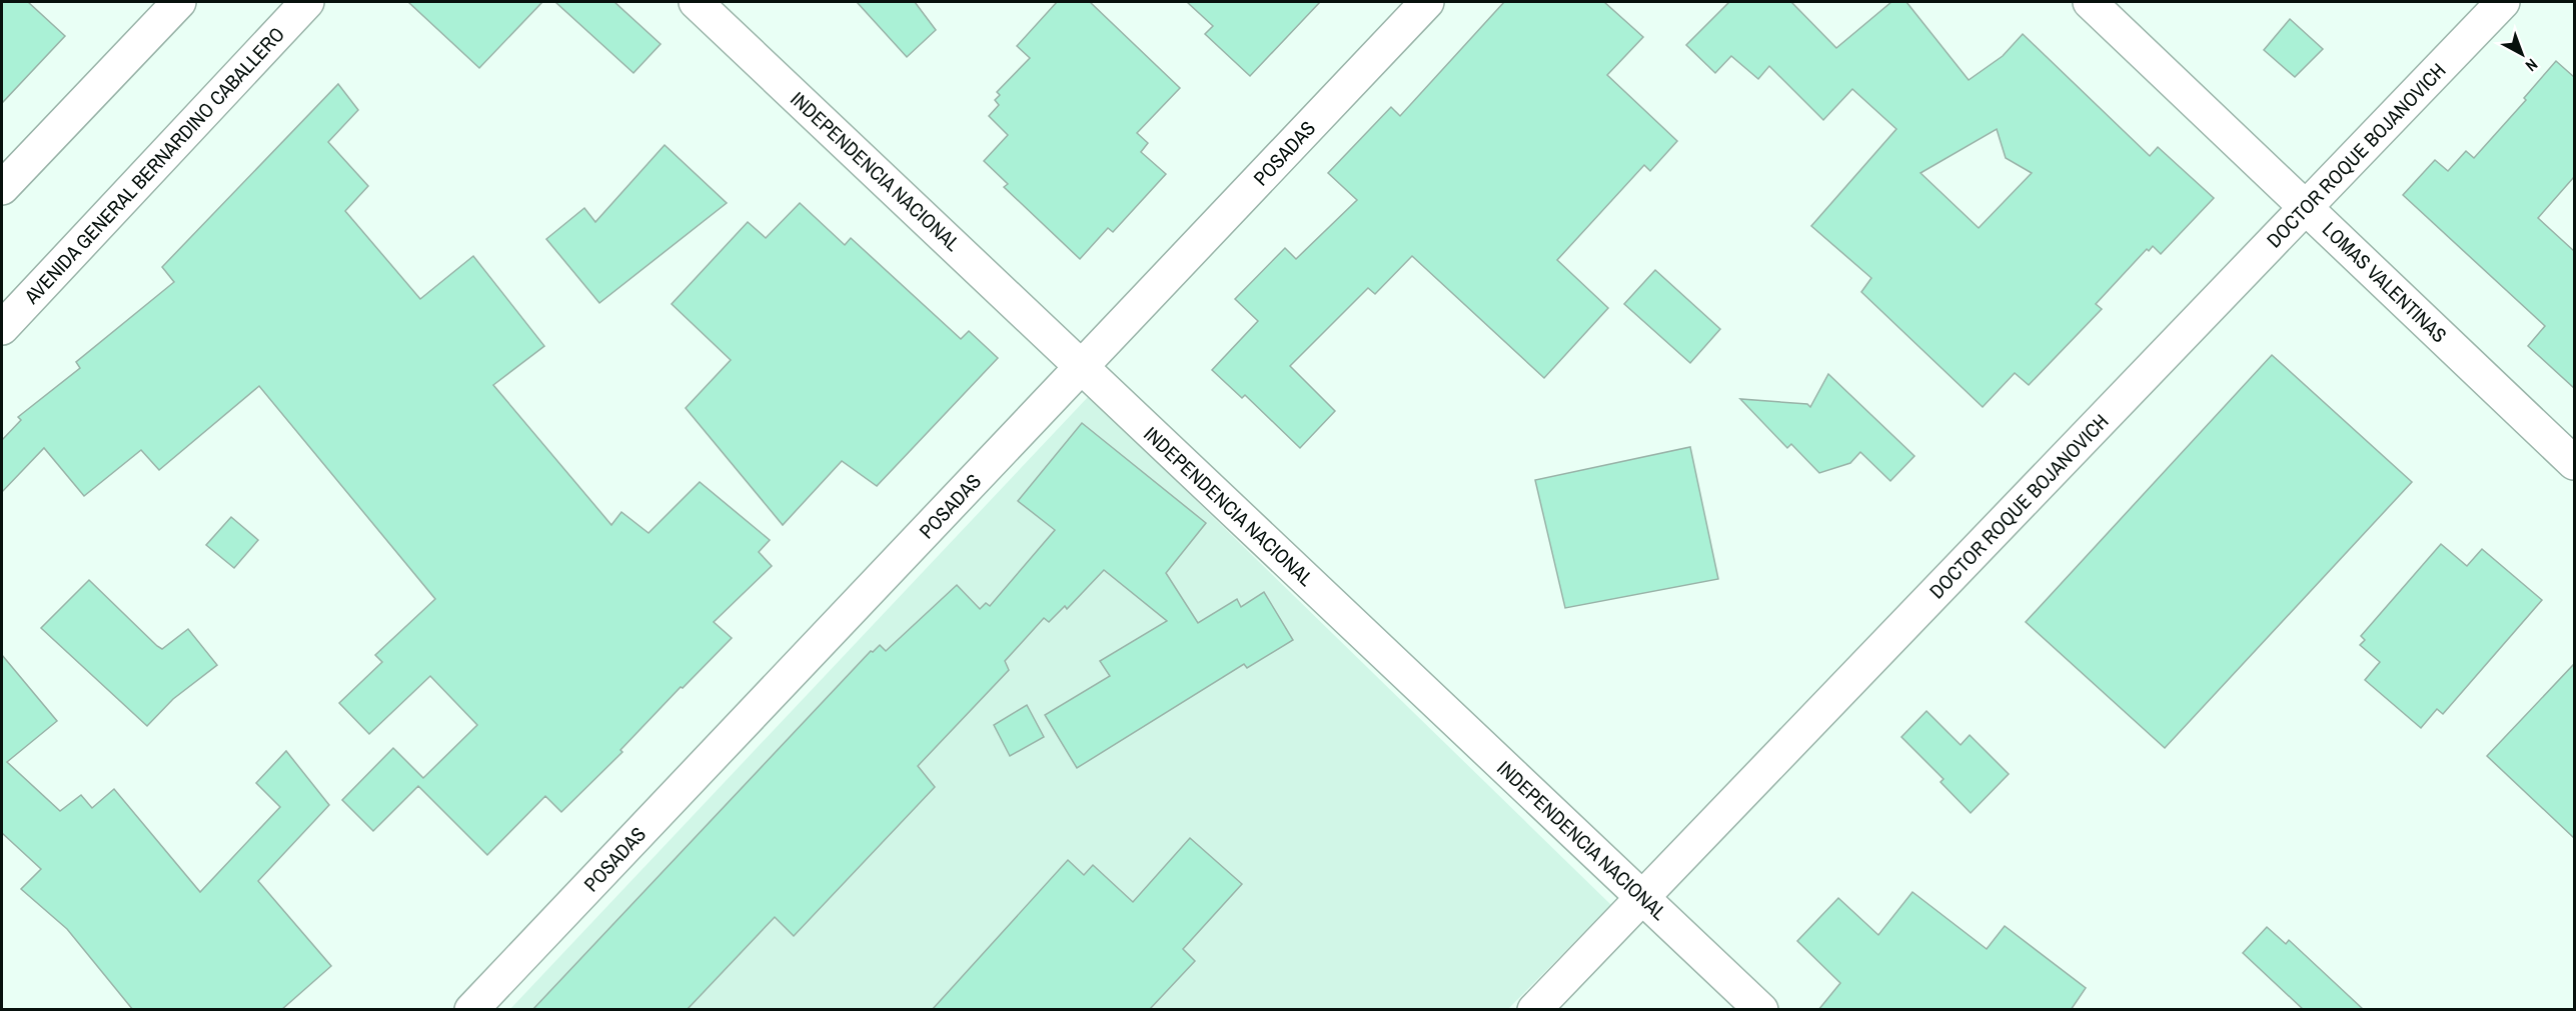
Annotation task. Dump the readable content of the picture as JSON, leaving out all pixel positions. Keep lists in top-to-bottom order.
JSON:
{
  "streets": {
    "main road": [
      "POSADAS",
      "DOCTOR ROQUE BOJANOVICH",
      "AVENIDA GENERAL BERNARDINO CABALLERO",
      "INDEPENDENCIA NACIONAL",
      "LOMAS VALENTINAS"
    ]
  },
  "crossings": [
    ["POSADAS", "INDEPENDENCIA NACIONAL"],
    ["DOCTOR ROQUE BOJANOVICH", "INDEPENDENCIA NACIONAL"],
    ["DOCTOR ROQUE BOJANOVICH", "LOMAS VALENTINAS"]
  ],
  "north": "bottom right"
}
